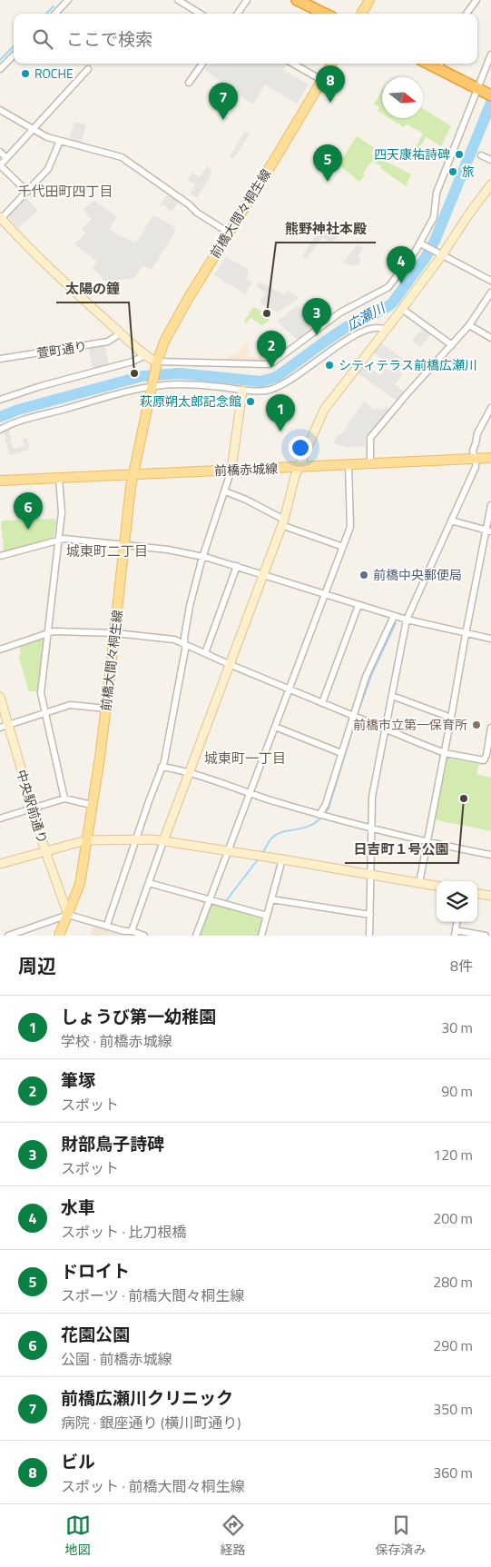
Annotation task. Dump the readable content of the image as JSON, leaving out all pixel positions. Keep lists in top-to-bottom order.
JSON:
{
  "streets": {
    "main road": ["前橋大間々桐生線", "前橋赤城線"],
    "street": ["萱町通り", "中央駅前通り"]
  },
  "crossings": [
    ["前橋大間々桐生線", "前橋赤城線"],
    ["前橋大間々桐生線", "中央駅前通り"]
  ],
  "districts": ["千代田町四丁目", "城東町二丁目", "城東町一丁目"],
  "water": ["広瀬川"],
  "places": [
    "ROCHE",
    "四天康祐詩碑",
    "旅",
    "熊野神社本殿",
    "シティテラス前橋広瀬川",
    "太陽の鐘",
    "萩原朔太郎記念館",
    "前橋中央郵便局",
    "前橋市立第一保育所",
    "日吉町１号公園"
  ],
  "north": "right",
  "page": {
    "search": "ここで検索",
    "pins": [
      "8",
      "7",
      "5",
      "4",
      "3",
      "2",
      "1",
      "6"
    ],
    "heading": ["周辺", "8件"],
    "list": [
      {
        "mark": "1",
        "name": "しょうび第一幼稚園",
        "note": "学校 · 前橋赤城線",
        "value": "30 m"
      },
      {
        "mark": "2",
        "name": "筆塚",
        "note": "スポット",
        "value": "90 m"
      },
      {
        "mark": "3",
        "name": "財部鳥子詩碑",
        "note": "スポット",
        "value": "120 m"
      },
      {
        "mark": "4",
        "name": "水車",
        "note": "スポット · 比刀根橋",
        "value": "200 m"
      },
      {
        "mark": "5",
        "name": "ドロイト",
        "note": "スポーツ · 前橋大間々桐生線",
        "value": "280 m"
      },
      {
        "mark": "6",
        "name": "花園公園",
        "note": "公園 · 前橋赤城線",
        "value": "290 m"
      },
      {
        "mark": "7",
        "name": "前橋広瀬川クリニック",
        "note": "病院 · 銀座通り (横川町通り)",
        "value": "350 m"
      },
      {
        "mark": "8",
        "name": "ビル",
        "note": "スポット · 前橋大間々桐生線",
        "value": "360 m"
      }
    ],
    "nav": ["地図", "経路", "保存済み"]
  }
}
